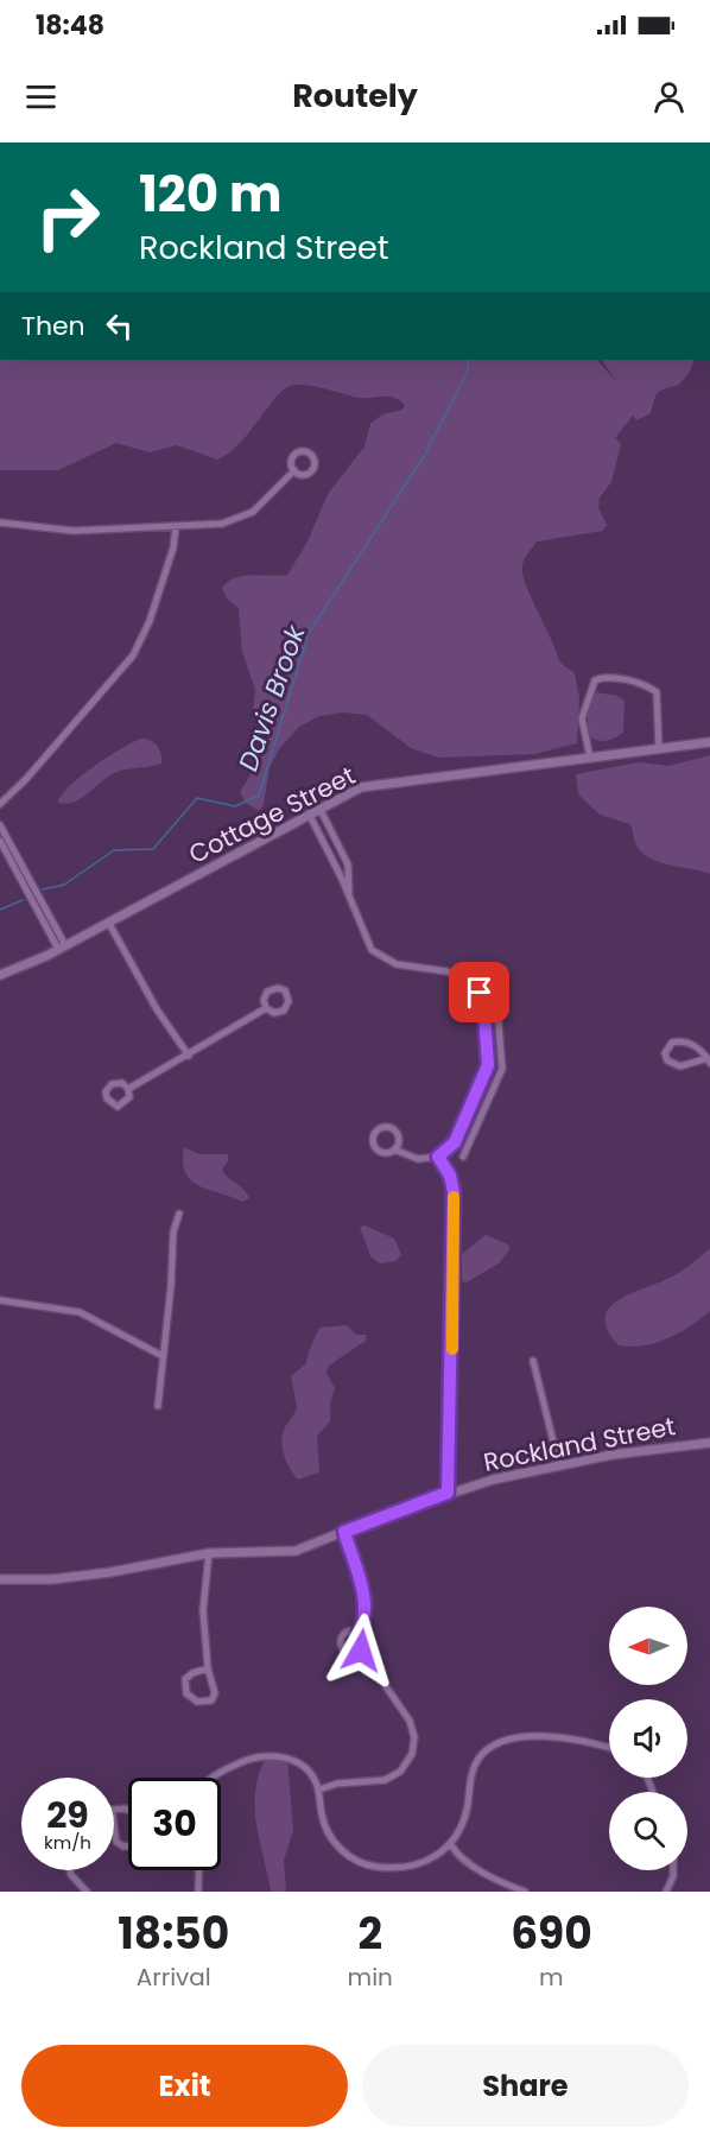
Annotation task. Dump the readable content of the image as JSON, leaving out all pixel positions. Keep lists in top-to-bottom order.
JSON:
{
  "streets": {
    "street": ["Cottage Street", "Rockland Street"]
  },
  "water": ["Davis Brook"],
  "north": "left",
  "page": {
    "status": "18:48",
    "header": "Routely",
    "turn": ["120 m", "Rockland Street"],
    "then": "Then",
    "speed": "29 km/h",
    "limit": "30",
    "eta": [
      "18:50",
      "Arrival",
      "2",
      "min",
      "690",
      "m"
    ],
    "buttons": ["Exit", "Share"]
  }
}
